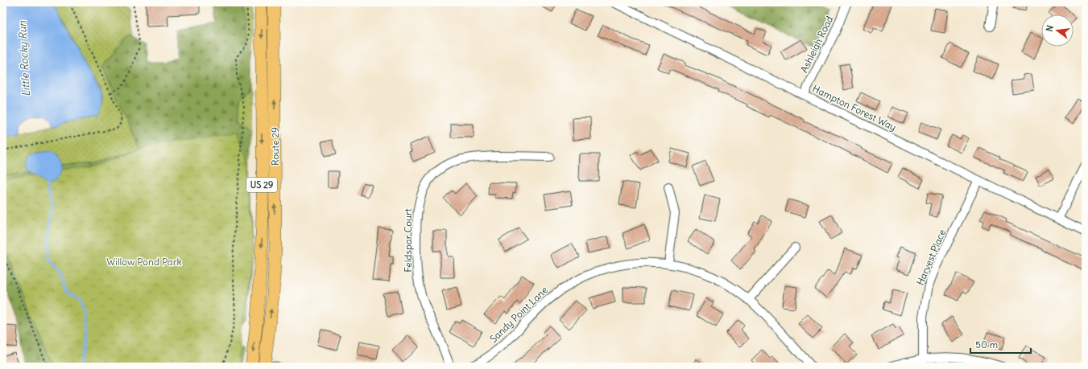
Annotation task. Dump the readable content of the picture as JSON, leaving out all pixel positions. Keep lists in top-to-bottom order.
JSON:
{
  "streets": {
    "main road": ["Route 29", "US 29"],
    "street": [
      "Ashleigh Road",
      "Hampton Forest Way",
      "Feldspar Court",
      "Harvest Place",
      "Sandy Point Lane"
    ]
  },
  "crossings": [
    ["Ashleigh Road", "Hampton Forest Way"],
    ["Hampton Forest Way", "Harvest Place"]
  ],
  "water": ["Little Rocky Run"],
  "parks": ["Willow Pond Park"],
  "scale_bar": "50 m",
  "north": "left"
}
